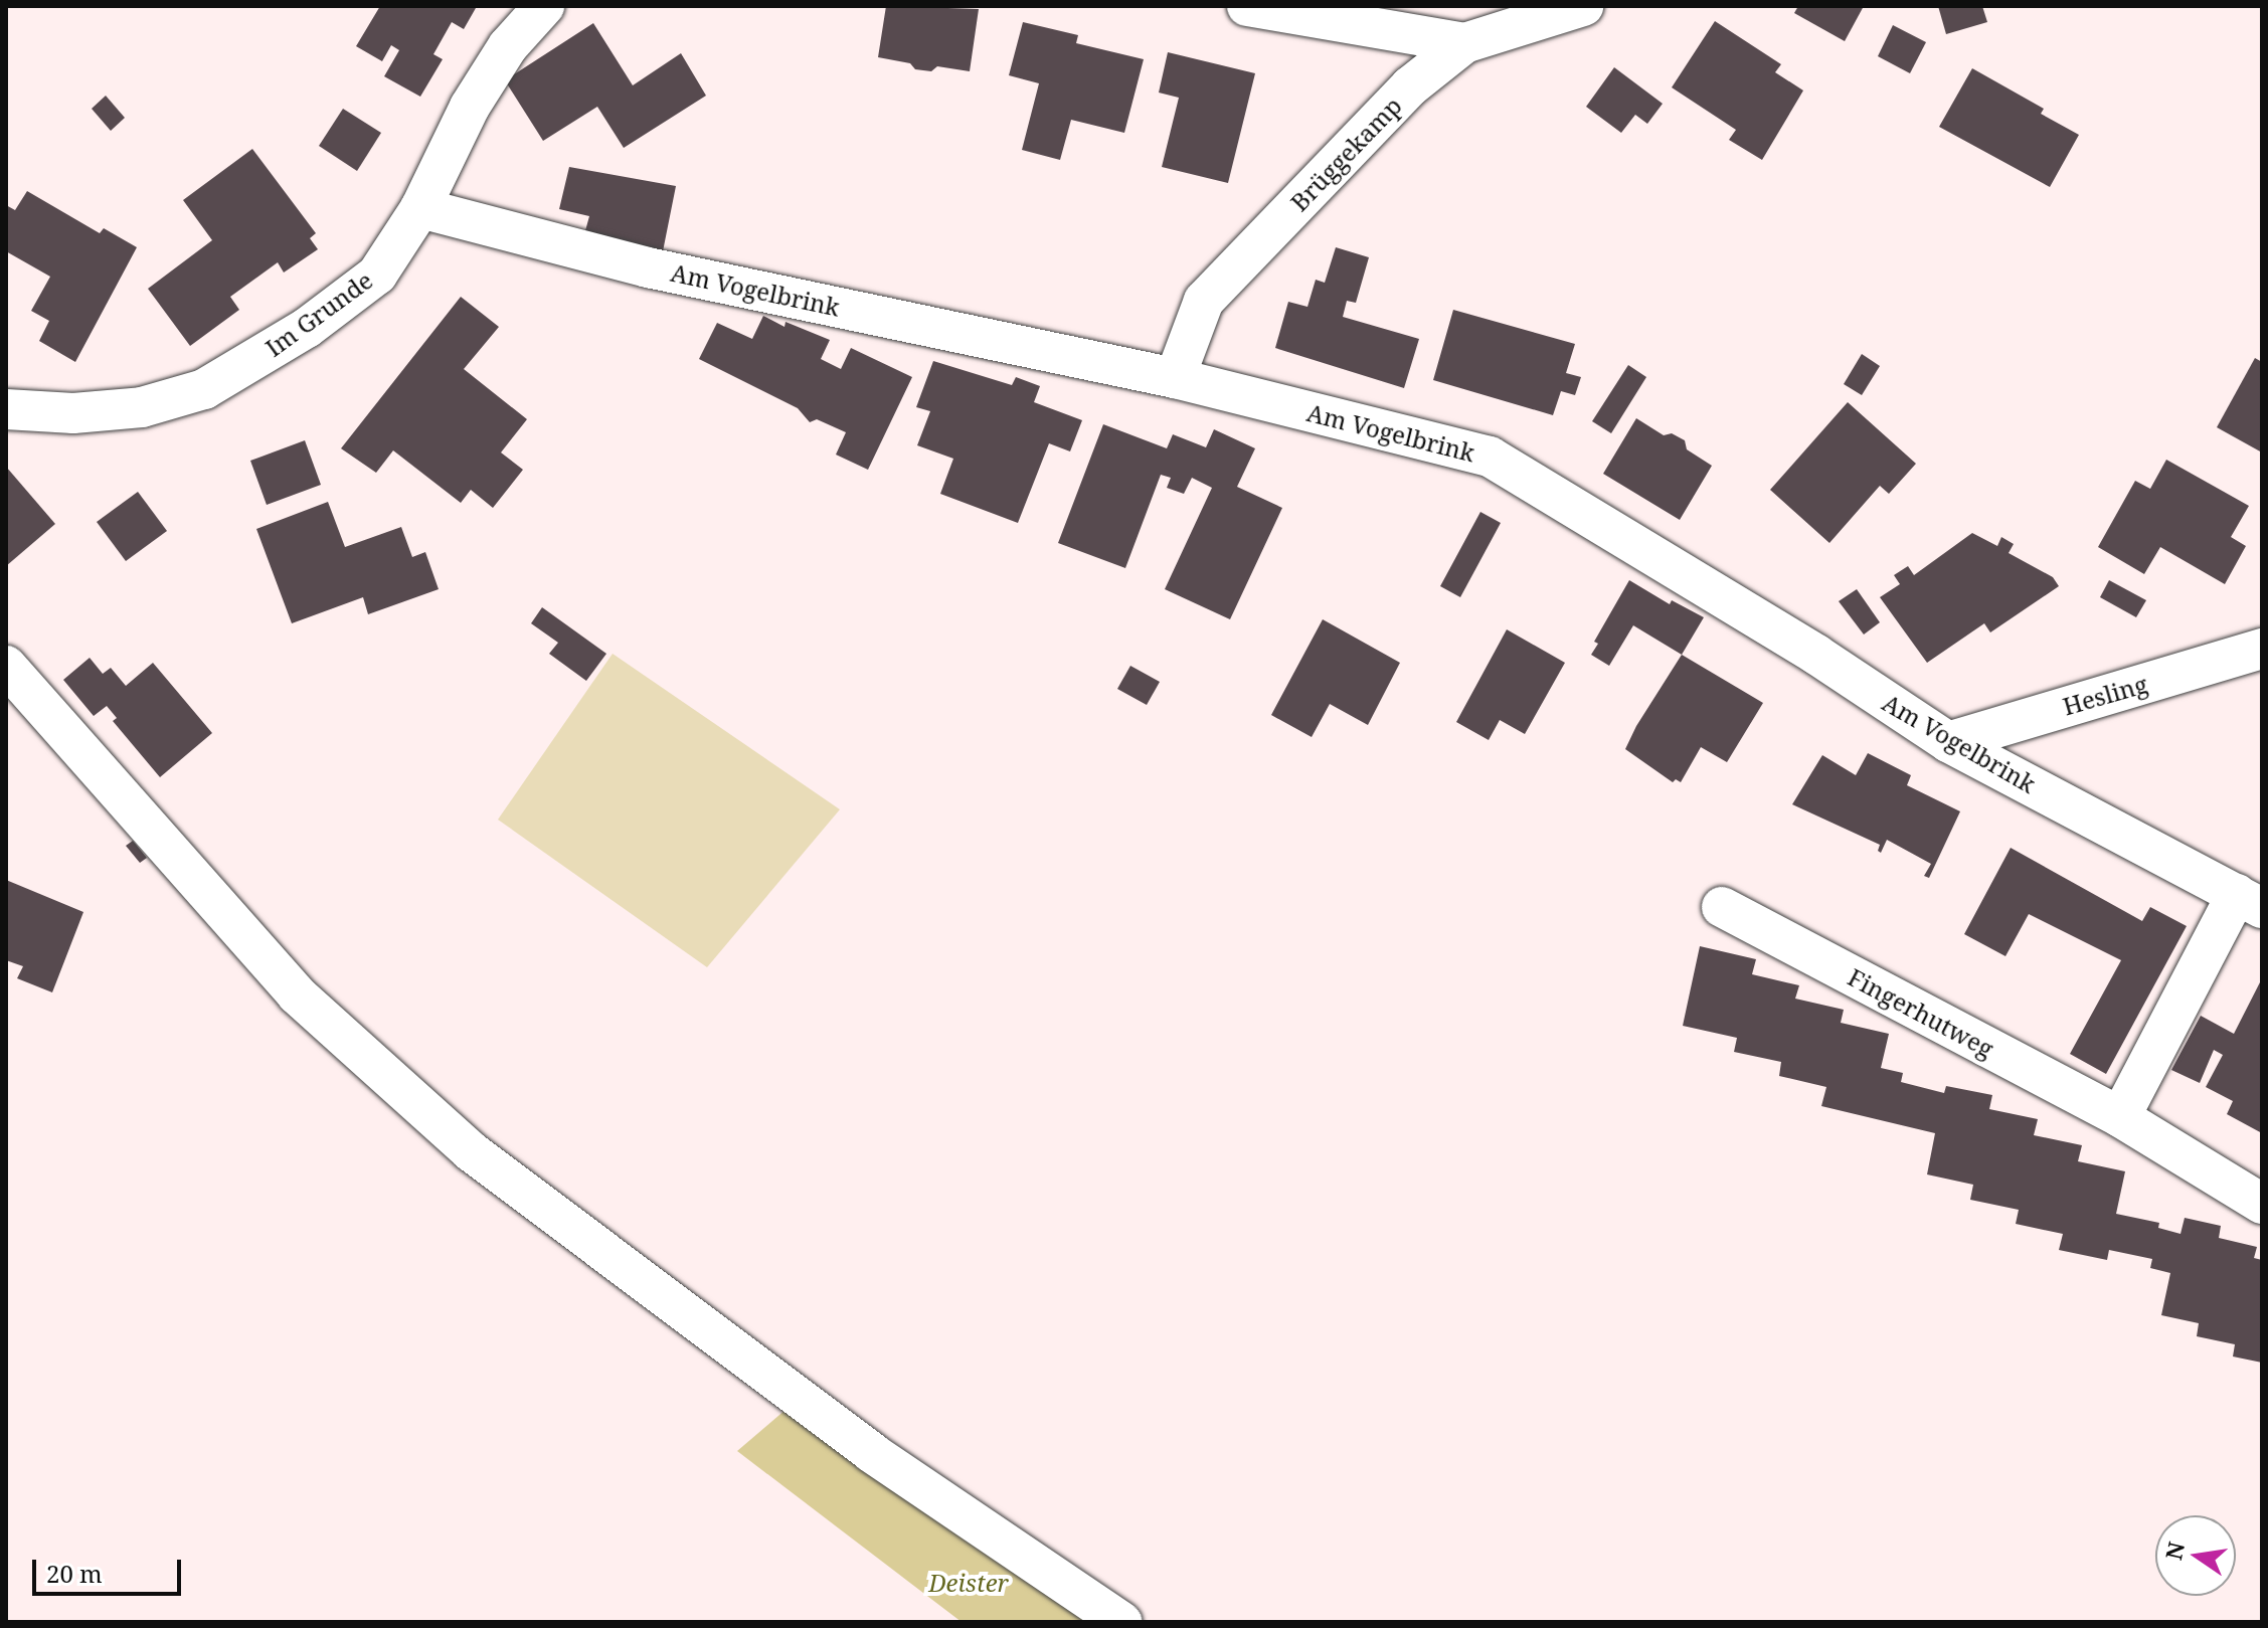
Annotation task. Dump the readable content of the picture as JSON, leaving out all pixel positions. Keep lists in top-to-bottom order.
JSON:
{
  "streets": {
    "street": [
      "Brüggekamp",
      "Am Vogelbrink",
      "Im Grunde",
      "Hesling",
      "Fingerhutweg"
    ]
  },
  "crossings": [
    ["Brüggekamp", "Am Vogelbrink"],
    ["Am Vogelbrink", "Im Grunde"],
    ["Am Vogelbrink", "Hesling"]
  ],
  "parks": ["Deister"],
  "scale_bar": "20 m",
  "north": "left"
}
